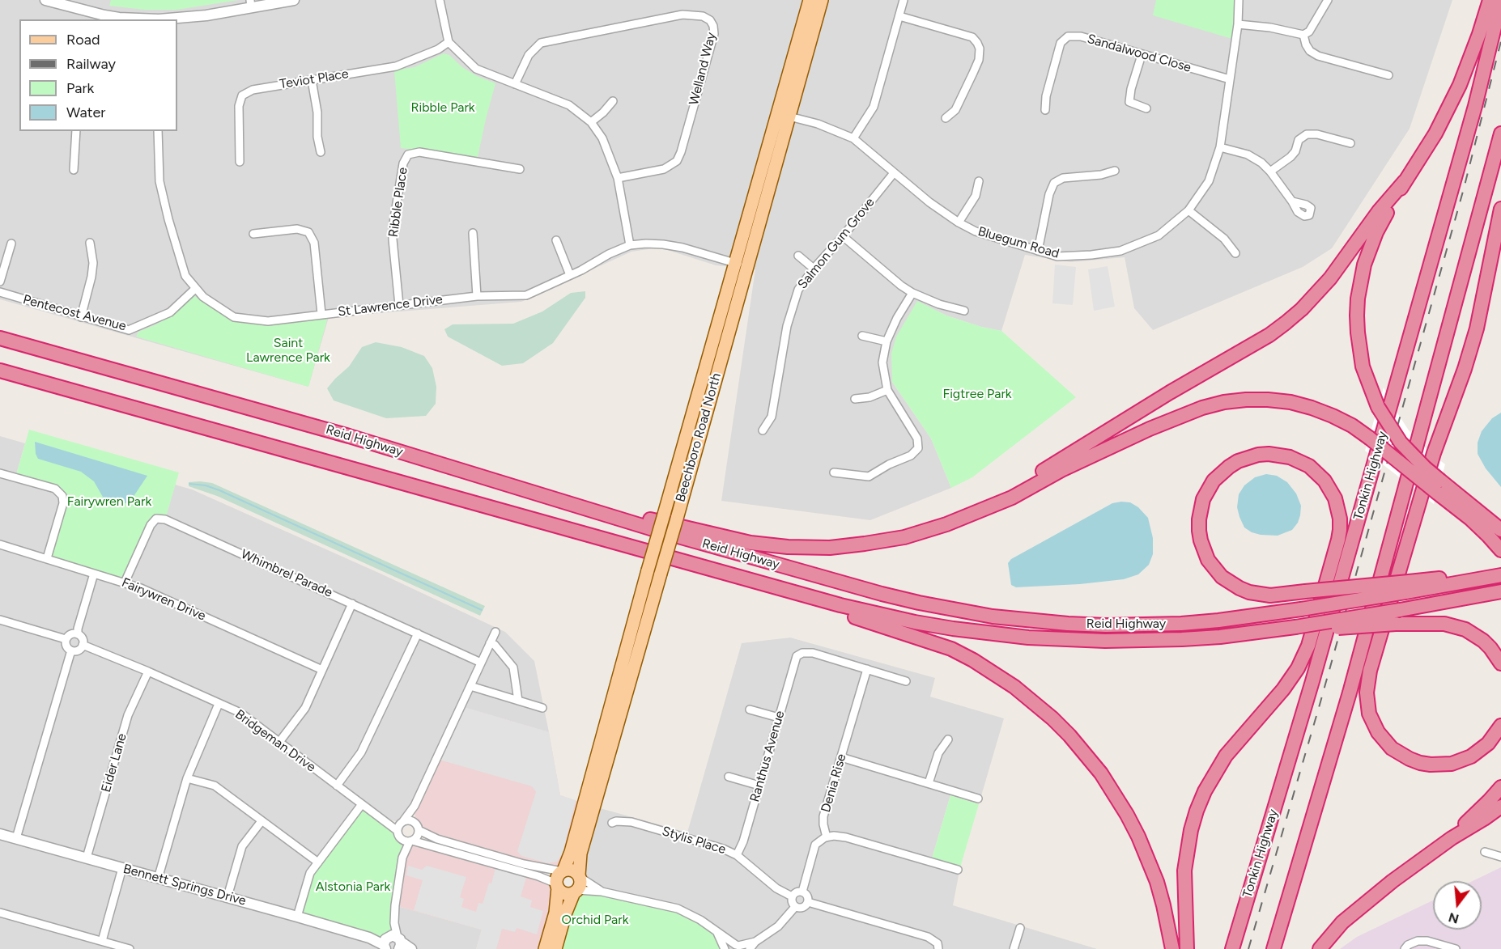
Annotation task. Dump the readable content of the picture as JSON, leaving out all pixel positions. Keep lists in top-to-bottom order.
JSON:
{
  "streets": {
    "highway": ["Reid Highway", "Tonkin Highway"],
    "main road": ["Beechboro Road North"],
    "street": [
      "Sandalwood Close",
      "Welland Way",
      "Teviot Place",
      "Ribble Place",
      "Bluegum Road",
      "Salmon Gum Grove",
      "St Lawrence Drive",
      "Pentecost Avenue",
      "Whimbrel Parade",
      "Fairywren Drive",
      "Bridgeman Drive",
      "Ranthus Avenue",
      "Eider Lane",
      "Denia Rise",
      "Stylis Place",
      "Bennett Springs Drive"
    ]
  },
  "crossings": [
    ["Sandalwood Close", "Bluegum Road"],
    ["Ribble Place", "St Lawrence Drive"],
    ["Bluegum Road", "Salmon Gum Grove"],
    ["Bluegum Road", "Beechboro Road North"],
    ["St Lawrence Drive", "Pentecost Avenue"],
    ["St Lawrence Drive", "Beechboro Road North"],
    ["Whimbrel Parade", "Fairywren Drive"],
    ["Bridgeman Drive", "Eider Lane"],
    ["Ranthus Avenue", "Denia Rise"],
    ["Ranthus Avenue", "Stylis Place"],
    ["Eider Lane", "Bennett Springs Drive"]
  ],
  "parks": [
    "Ribble Park",
    "Saint Lawrence Park",
    "Figtree Park",
    "Fairywren Park",
    "Alstonia Park",
    "Orchid Park"
  ],
  "legend": [
    "Road",
    "Railway",
    "Park",
    "Water"
  ],
  "north": "bottom"
}
